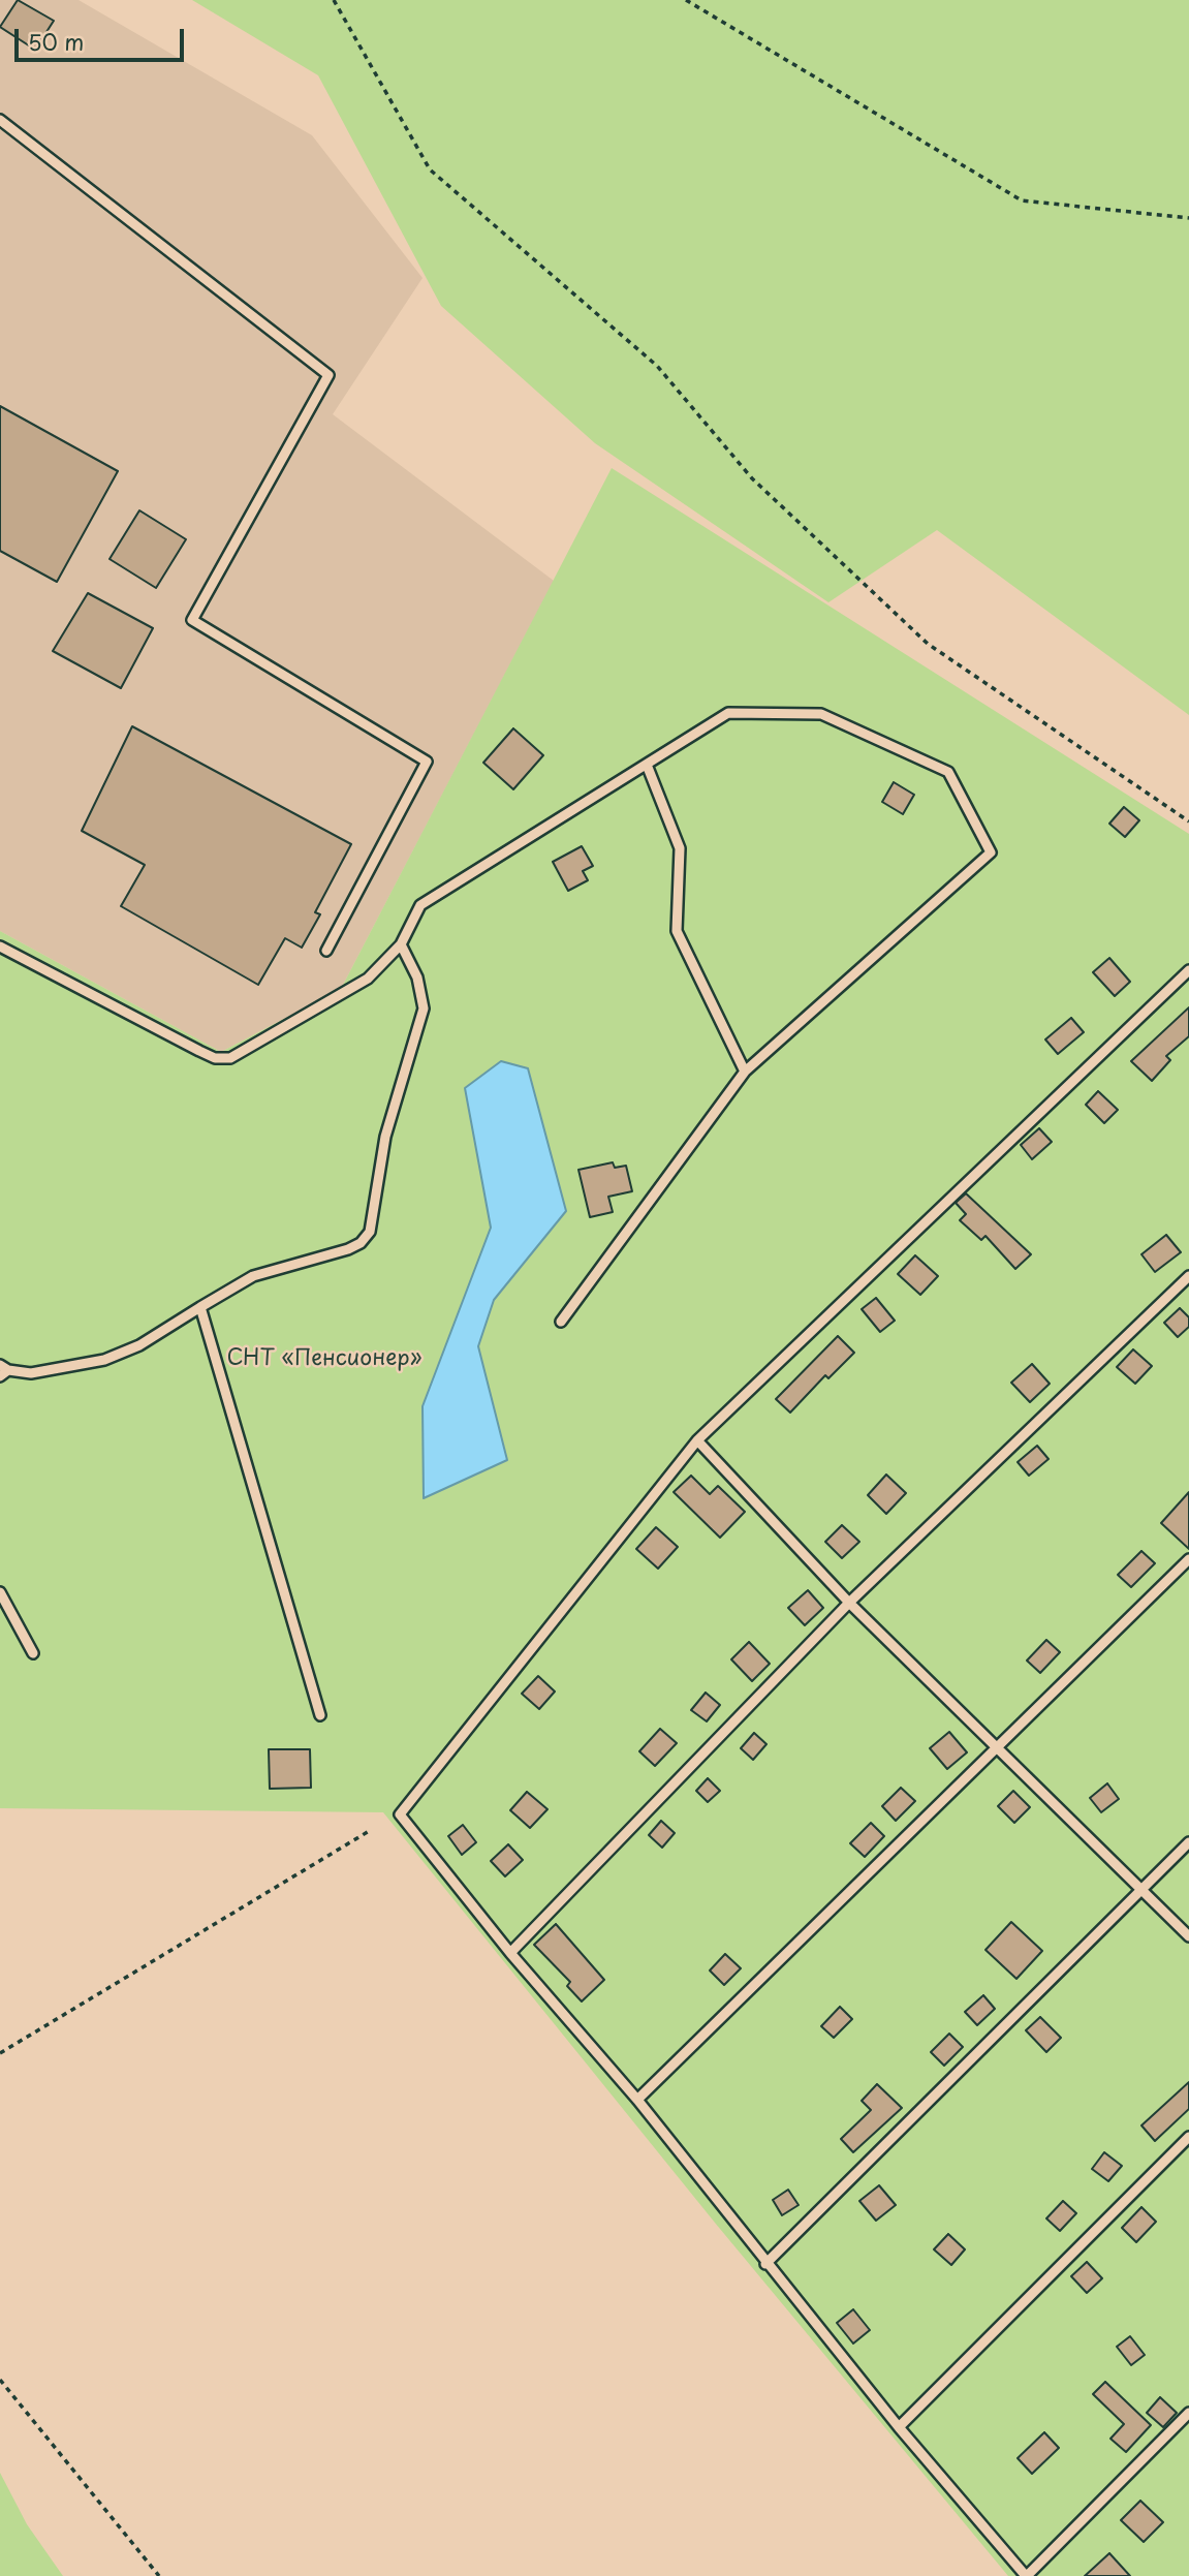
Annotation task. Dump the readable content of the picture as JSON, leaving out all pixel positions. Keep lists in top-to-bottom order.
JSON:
{
  "parks": ["СНТ «Пенсионер»"],
  "scale_bar": "50 m"
}
